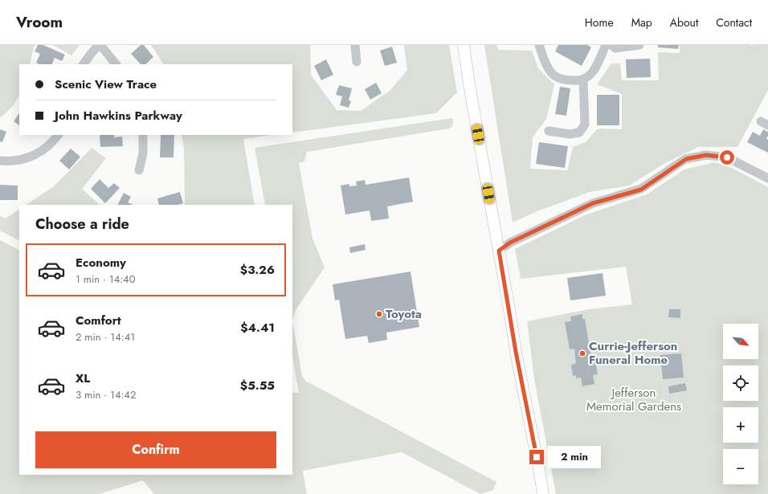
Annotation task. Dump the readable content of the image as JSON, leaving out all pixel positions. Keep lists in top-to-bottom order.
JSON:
{
  "parks": ["Jefferson Memorial Gardens"],
  "places": ["Toyota", "Currie-Jefferson Funeral Home"],
  "north": "bottom right",
  "page": {
    "header": "Vroom",
    "nav": [
      "Home",
      "Map",
      "About",
      "Contact"
    ],
    "banner": ["Scenic View Trace", "John Hawkins Parkway"],
    "heading": "Choose a ride",
    "list": [
      {
        "name": "Economy",
        "note": "1 min · 14:40",
        "value": "$3.26"
      },
      {
        "name": "Comfort",
        "note": "2 min · 14:41",
        "value": "$4.41"
      },
      {
        "name": "XL",
        "note": "3 min · 14:42",
        "value": "$5.55"
      }
    ],
    "map_buttons": ["+", "−"],
    "buttons": "Confirm",
    "bubble": "2 min"
  }
}
